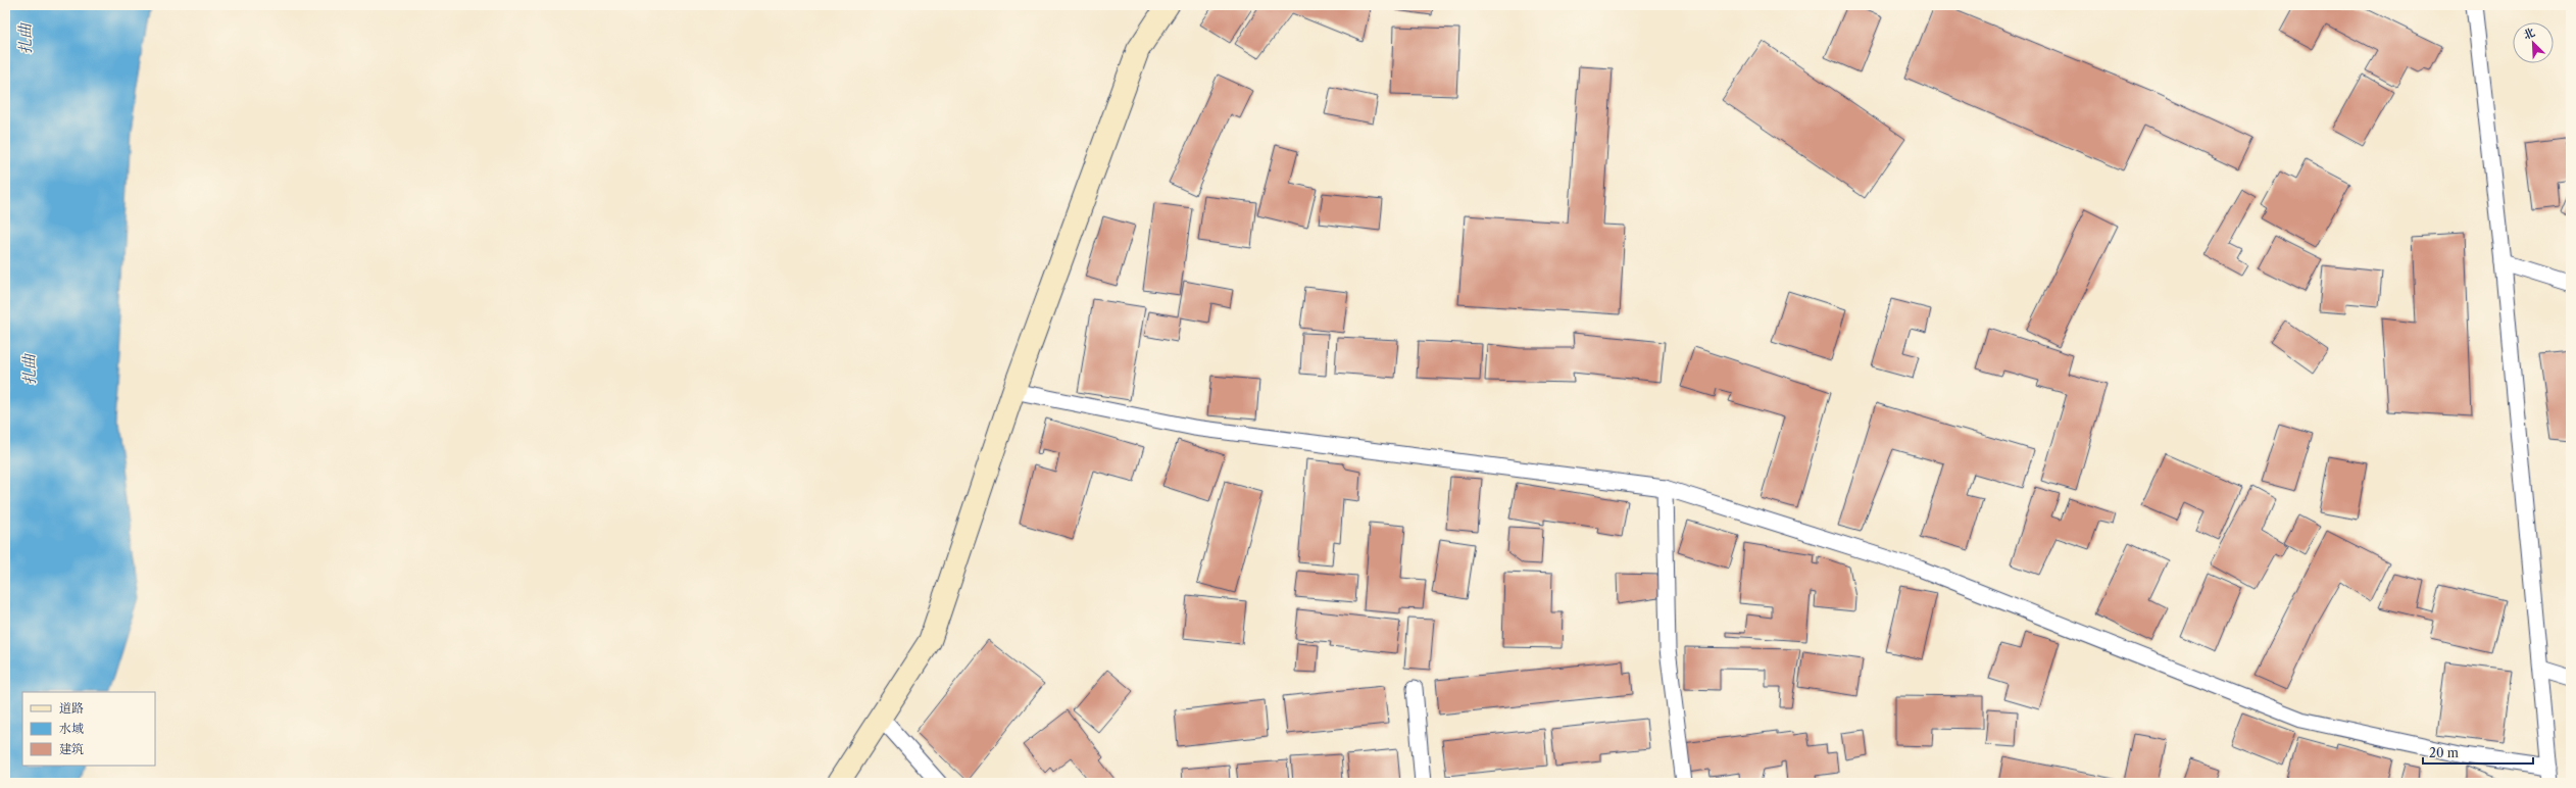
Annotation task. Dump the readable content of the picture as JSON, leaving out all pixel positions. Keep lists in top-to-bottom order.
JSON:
{
  "water": ["扎曲"],
  "legend": ["道路", "水域", "建筑"],
  "scale_bar": "20 m",
  "north": "top left"
}
